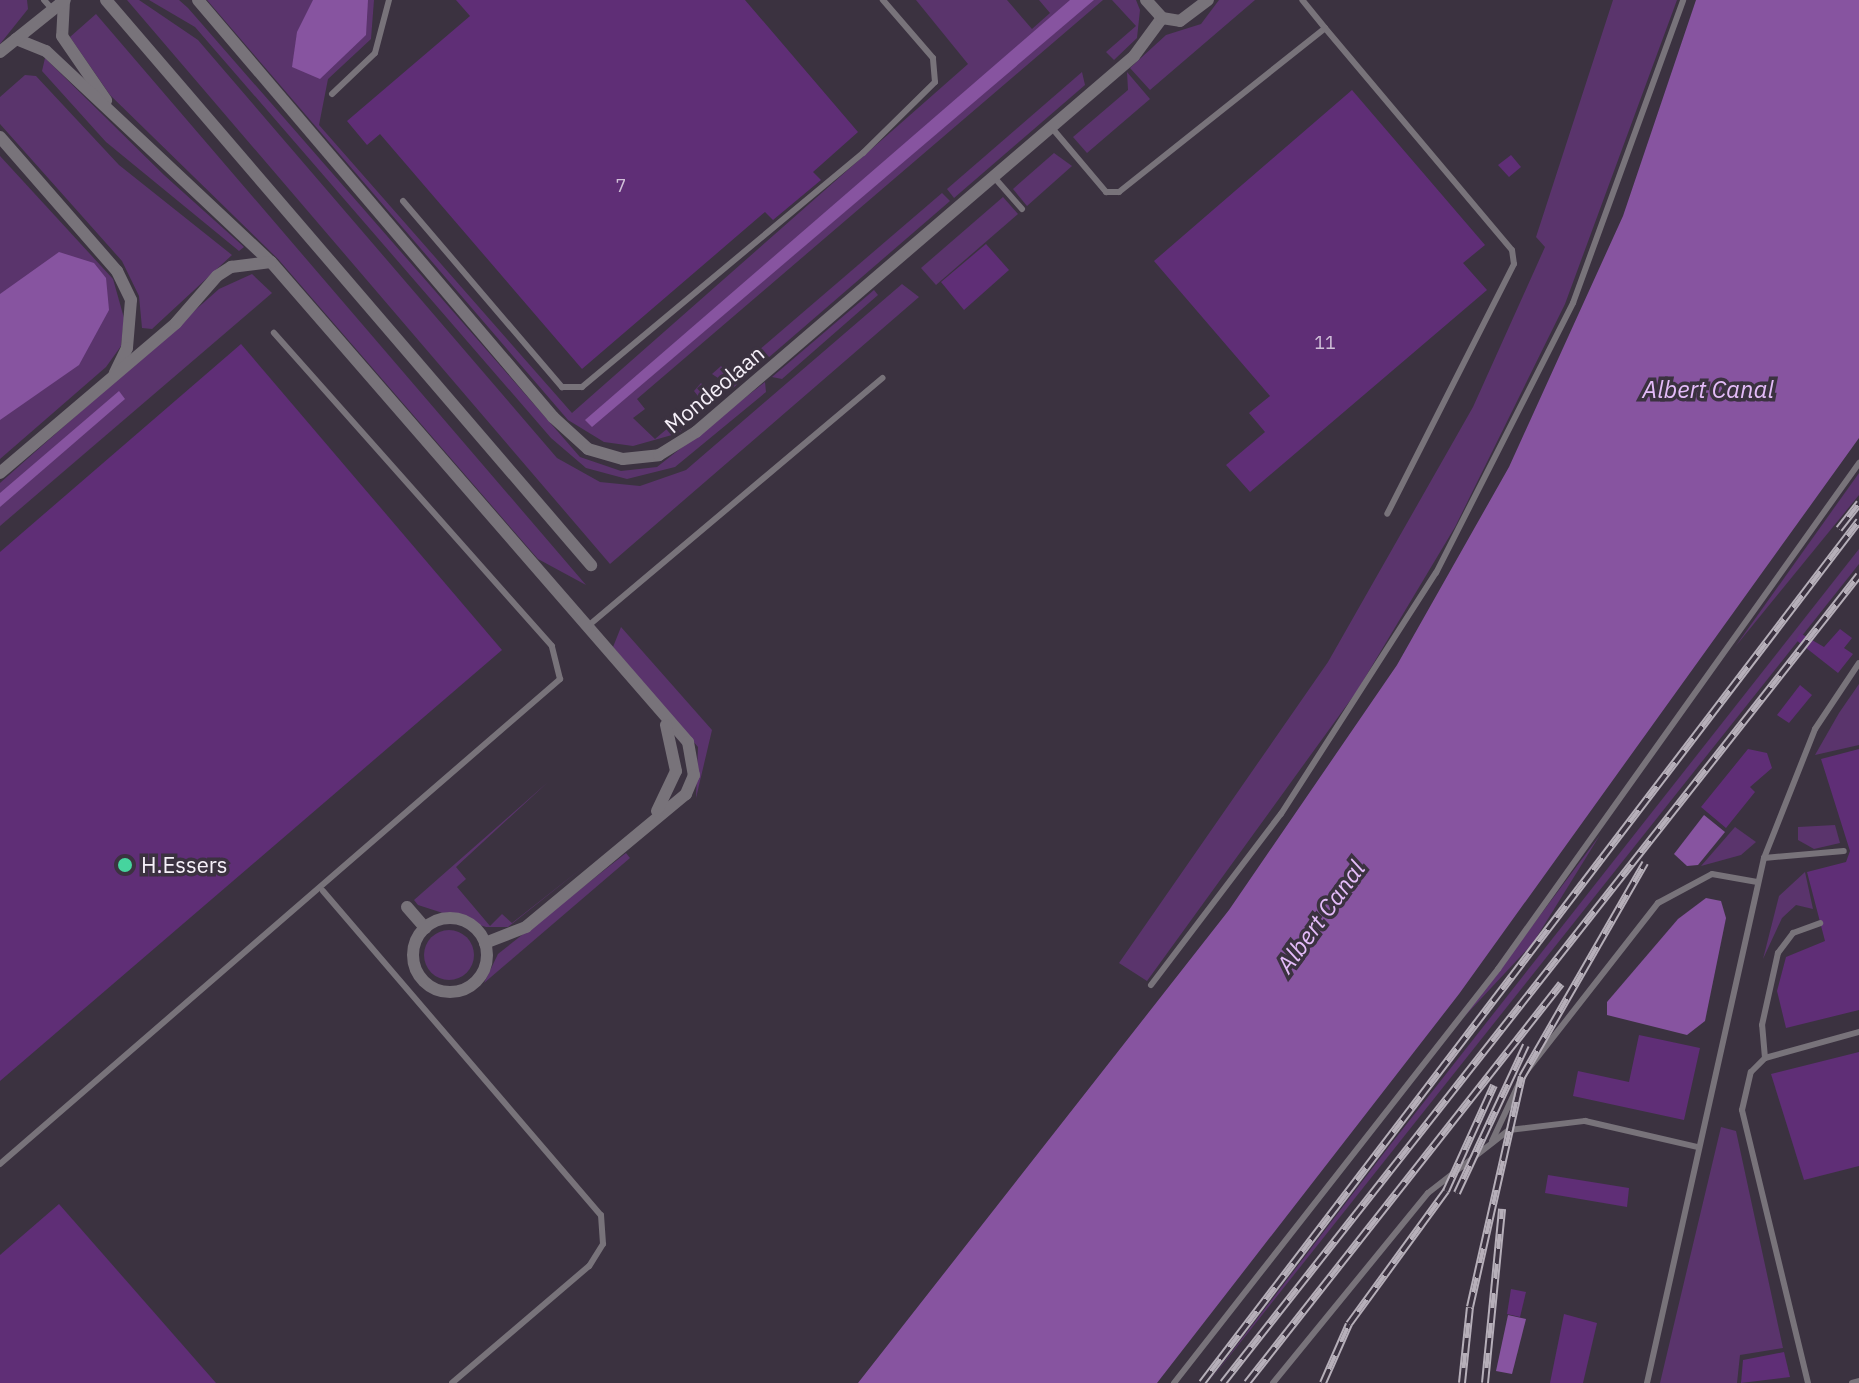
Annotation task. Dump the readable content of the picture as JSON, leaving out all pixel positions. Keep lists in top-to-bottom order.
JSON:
{
  "streets": {
    "street": ["Mondeolaan"]
  },
  "water": ["Albert Canal"],
  "places": ["H.Essers"],
  "house_numbers": ["7", "11"]
}
